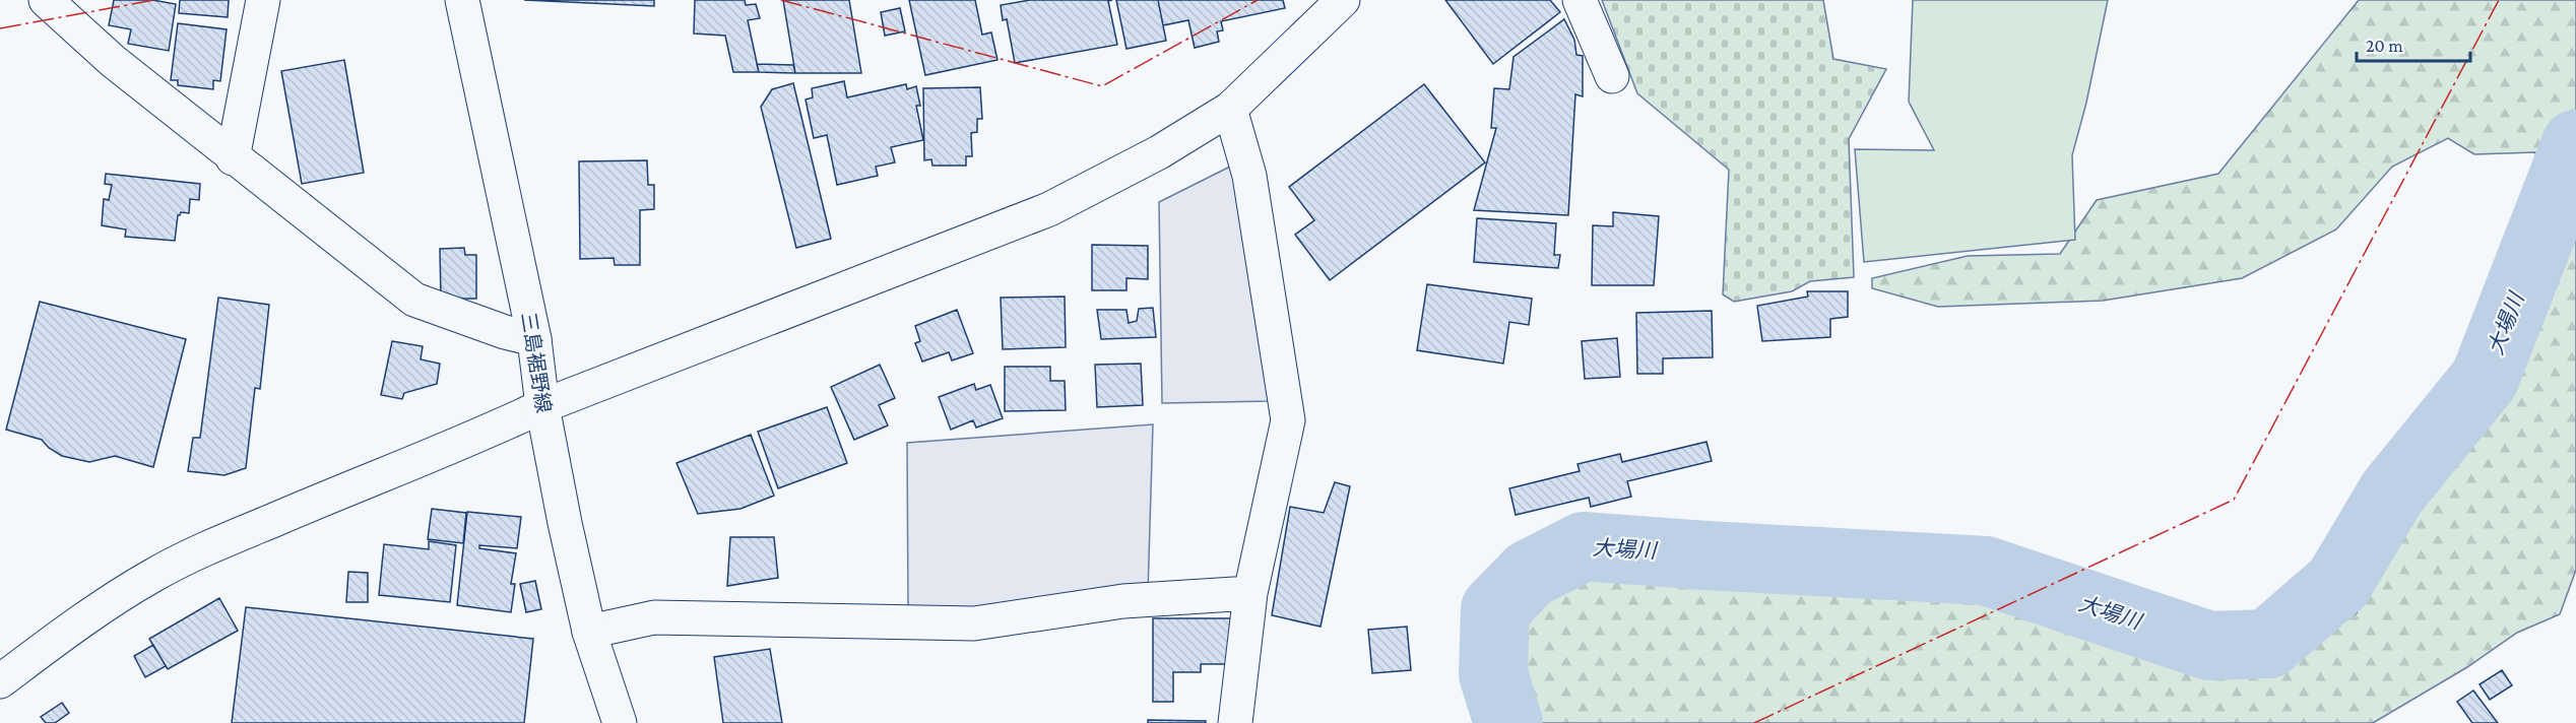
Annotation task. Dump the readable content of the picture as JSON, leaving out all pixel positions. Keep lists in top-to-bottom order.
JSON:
{
  "streets": {
    "street": ["三島裾野線"]
  },
  "water": ["大場川"],
  "scale_bar": "20 m"
}
